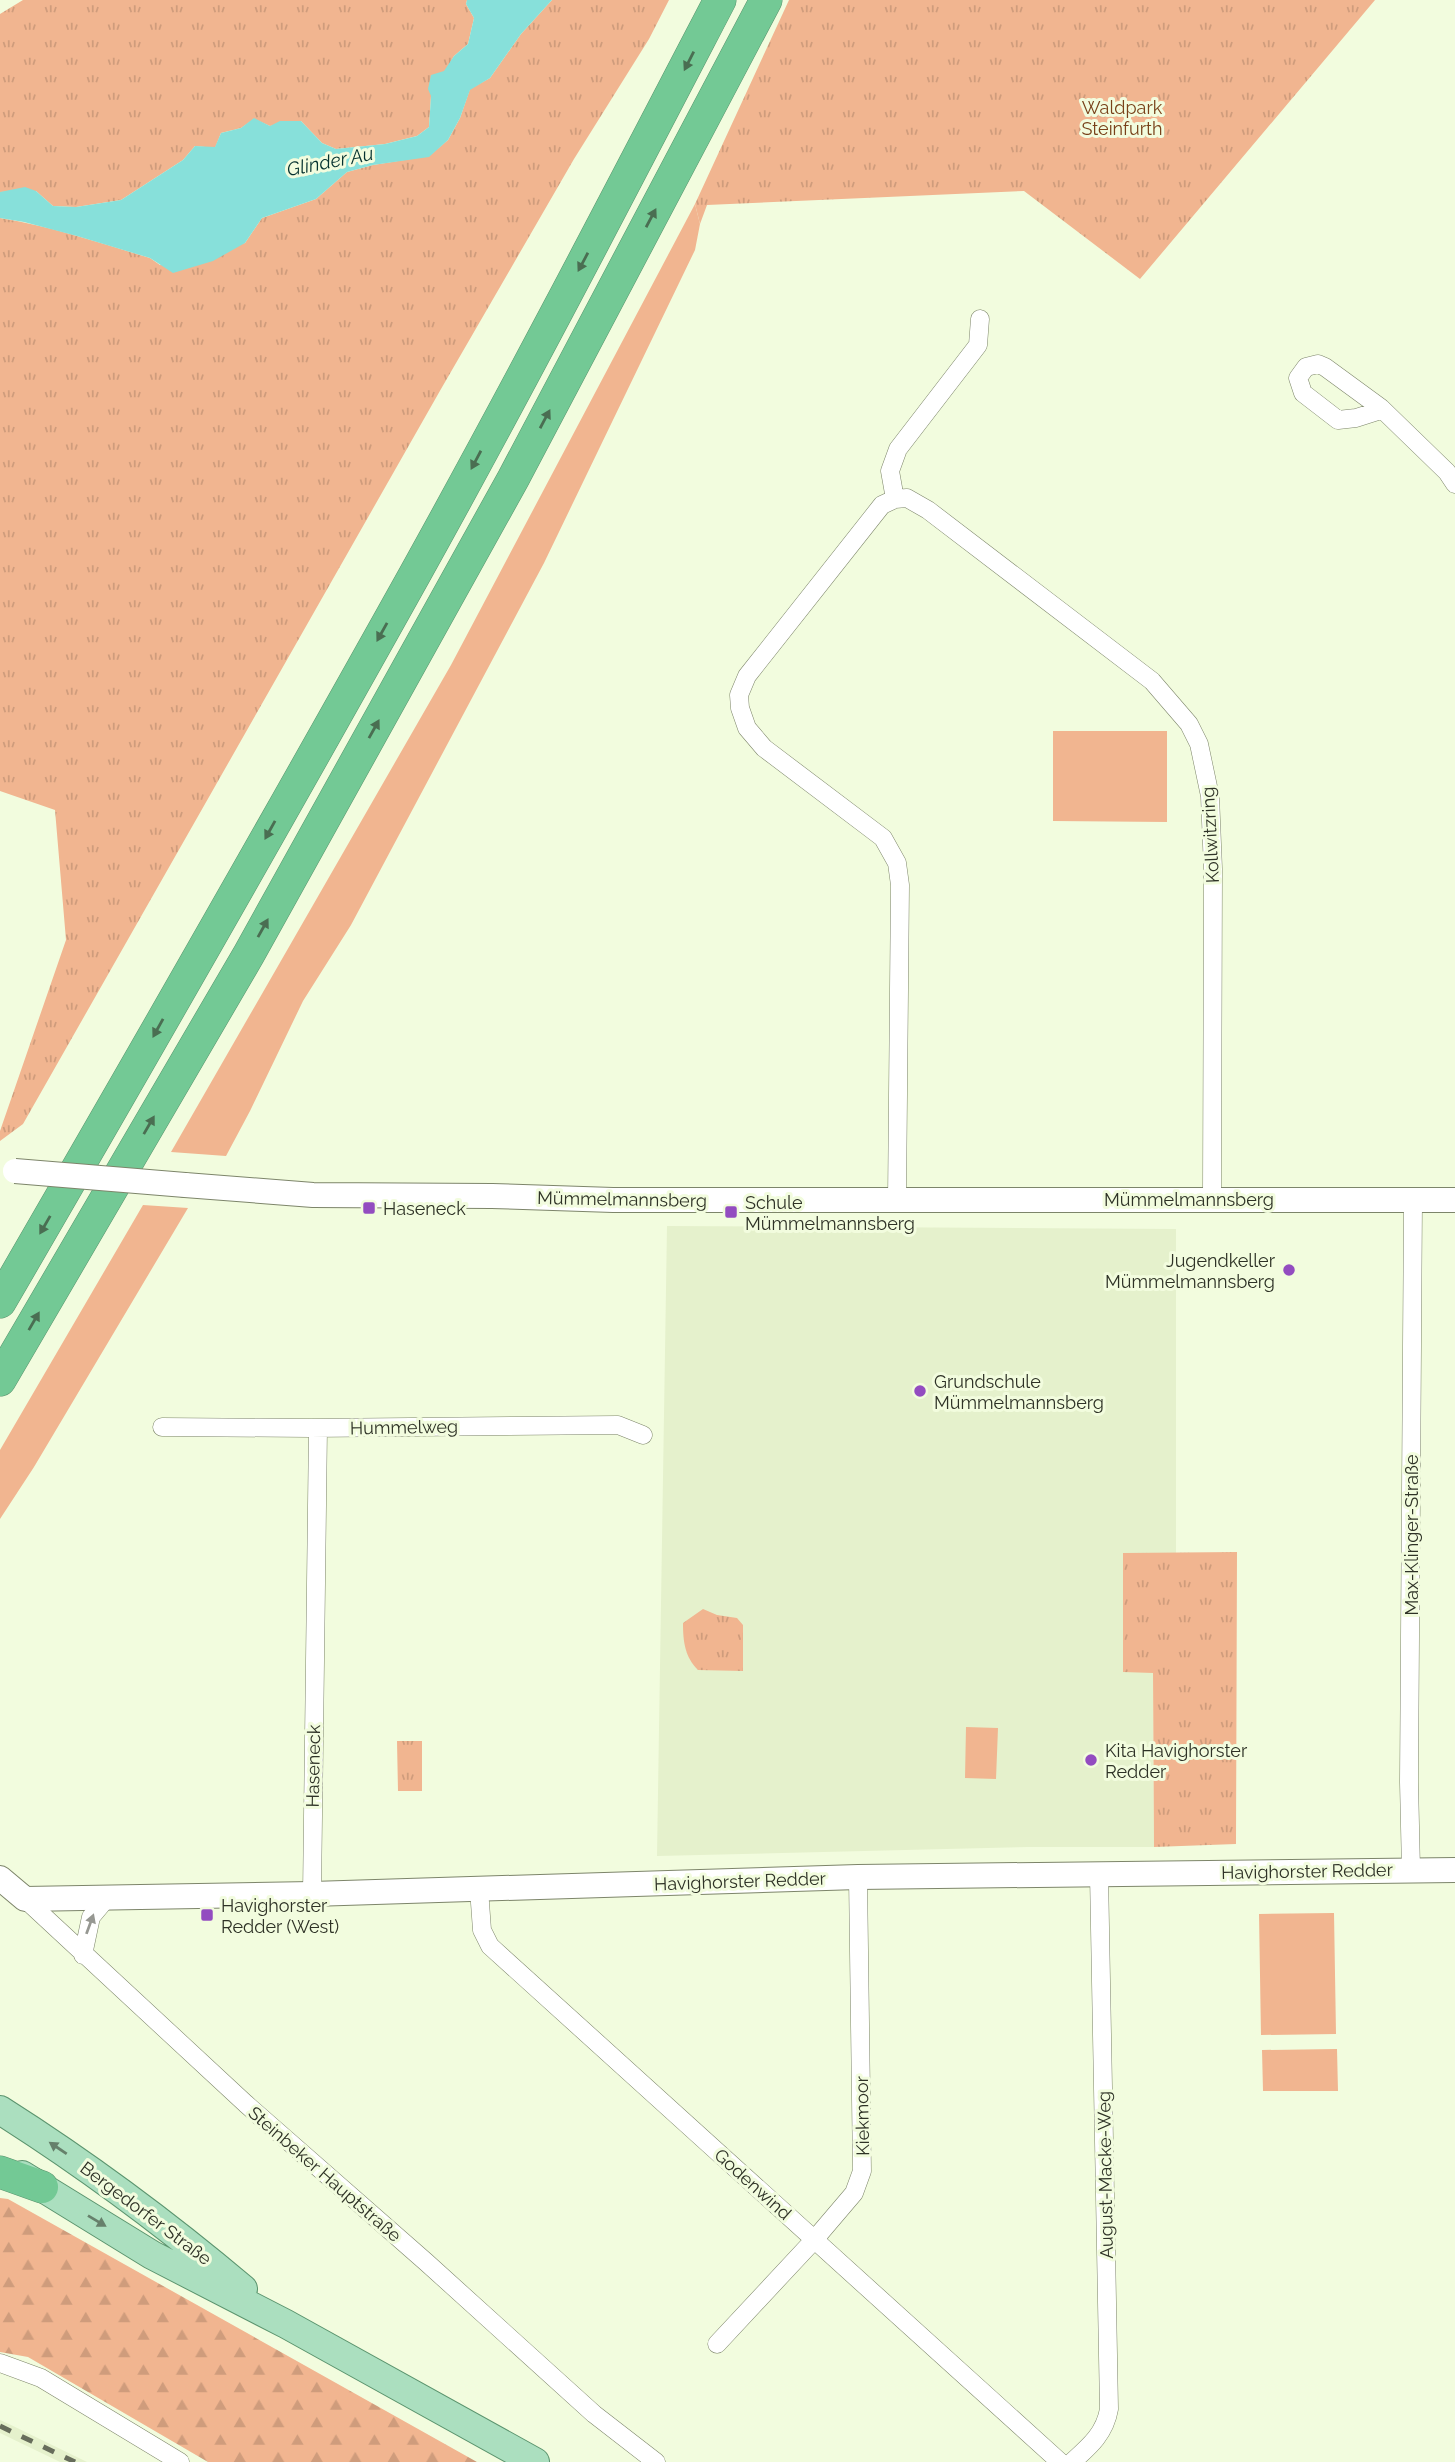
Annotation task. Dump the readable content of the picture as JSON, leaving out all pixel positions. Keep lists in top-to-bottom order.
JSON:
{
  "streets": {
    "main road": ["Bergedorfer Straße"],
    "street": [
      "Kollwitzring",
      "Mümmelmannsberg",
      "Hummelweg",
      "Max-Klinger-Straße",
      "Haseneck",
      "Havighorster Redder",
      "Kiekmoor",
      "Steinbeker Hauptstraße",
      "August-Macke-Weg",
      "Godenwind"
    ]
  },
  "crossings": [
    ["Kollwitzring", "Mümmelmannsberg"],
    ["Mümmelmannsberg", "Max-Klinger-Straße"],
    ["Hummelweg", "Haseneck"],
    ["Max-Klinger-Straße", "Havighorster Redder"],
    ["Haseneck", "Havighorster Redder"],
    ["Havighorster Redder", "Kiekmoor"],
    ["Havighorster Redder", "Steinbeker Hauptstraße"],
    ["Havighorster Redder", "August-Macke-Weg"],
    ["Havighorster Redder", "Godenwind"],
    ["Kiekmoor", "Godenwind"]
  ],
  "water": ["Glinder Au"],
  "parks": ["Waldpark Steinfurth"],
  "places": {
    "transit": ["Haseneck", "Schule Mümmelmannsberg", "Havighorster Redder (West)"],
    "other": ["Jugendkeller Mümmelmannsberg", "Grundschule Mümmelmannsberg", "Kita Havighorster Redder"]
  }
}
